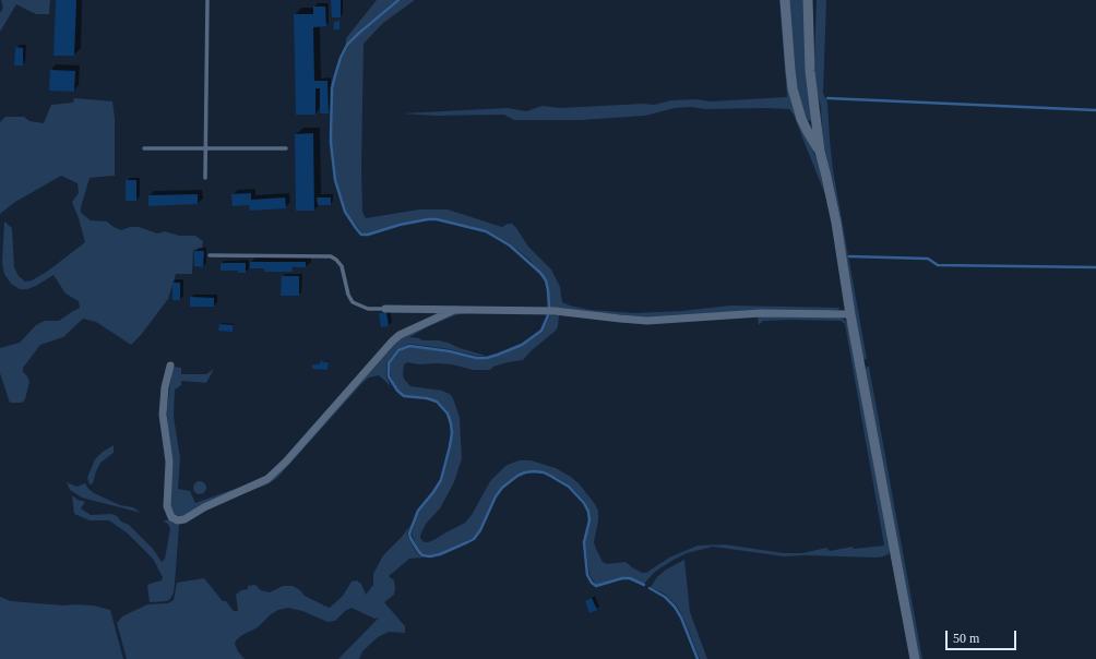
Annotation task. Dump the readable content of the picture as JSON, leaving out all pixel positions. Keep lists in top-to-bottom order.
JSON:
{
  "scale_bar": "50 m"
}
